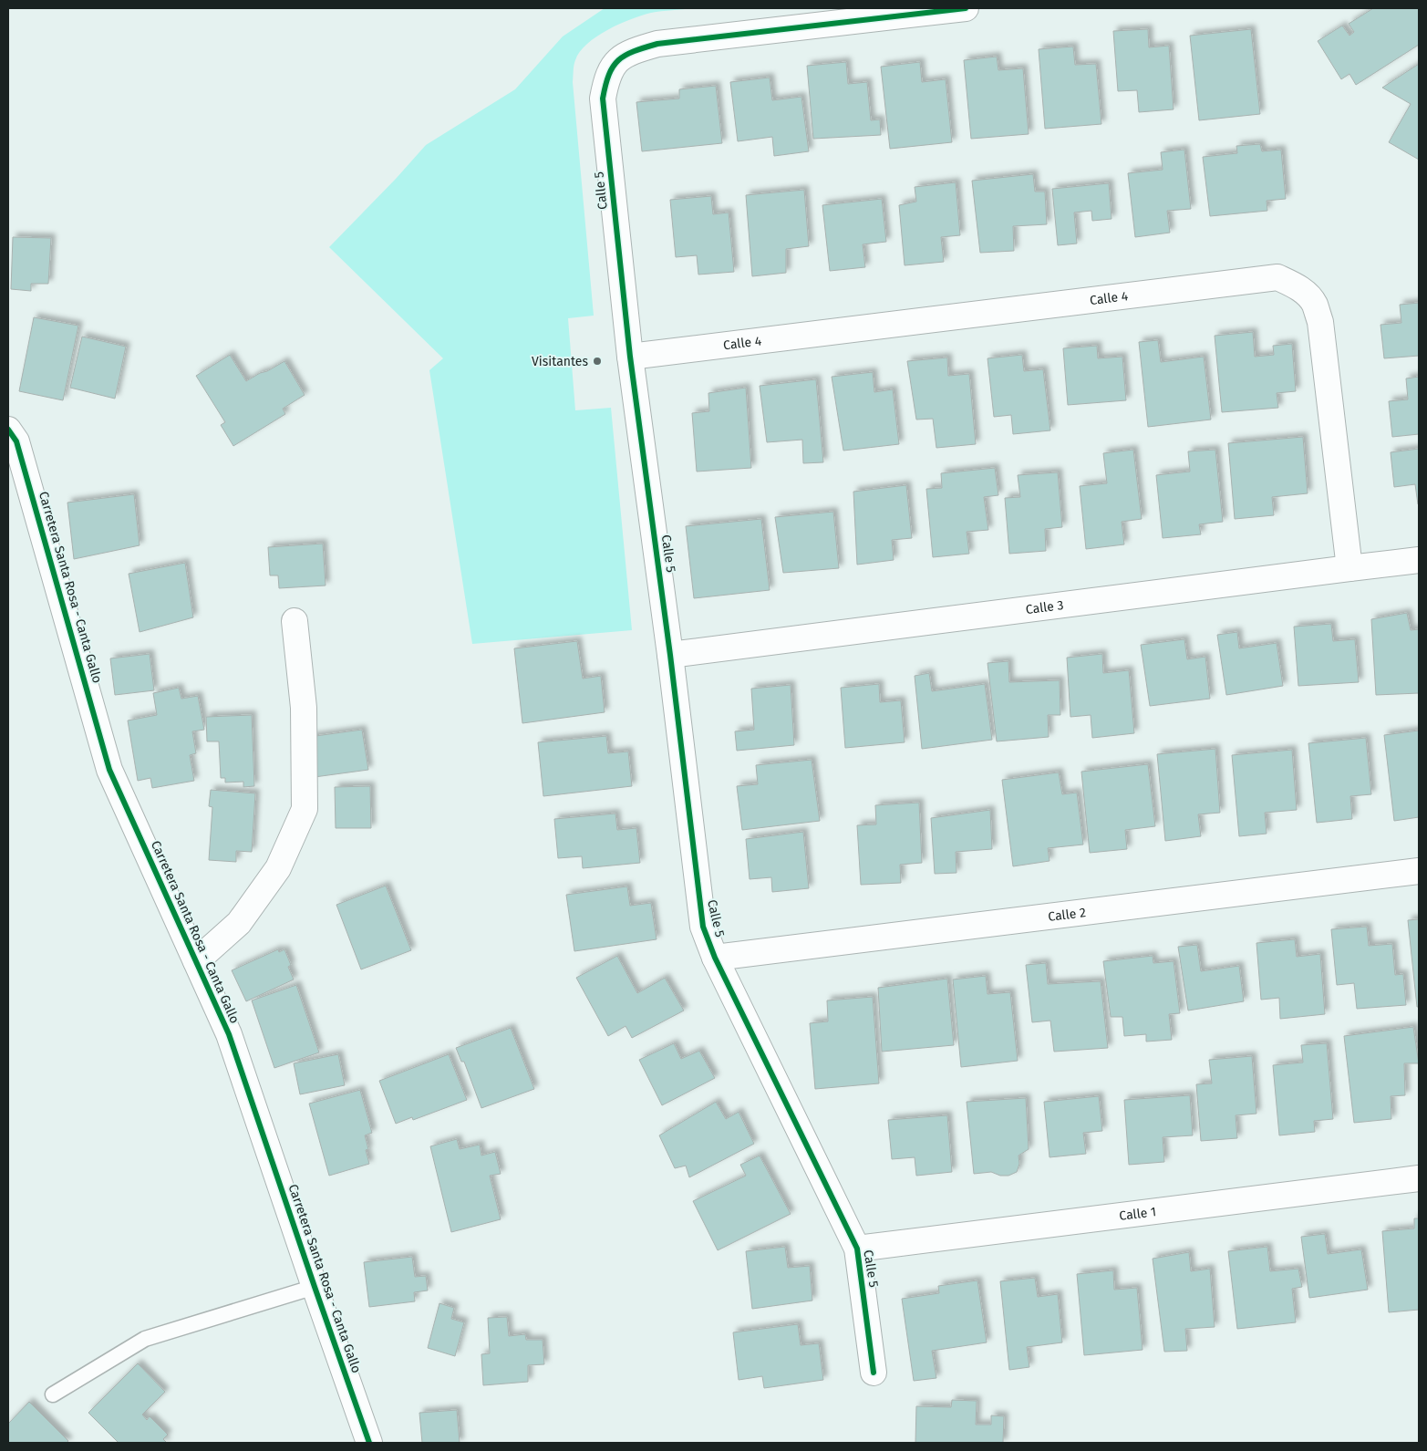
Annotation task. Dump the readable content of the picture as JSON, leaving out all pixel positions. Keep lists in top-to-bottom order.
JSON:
{
  "streets": {
    "street": [
      "Calle 5",
      "Calle 4",
      "Carretera Santa Rosa - Canta Gallo",
      "Calle 3",
      "Calle 2",
      "Calle 1"
    ]
  },
  "crossings": [
    ["Calle 5", "Calle 4"],
    ["Calle 5", "Calle 3"],
    ["Calle 5", "Calle 2"],
    ["Calle 5", "Calle 1"],
    ["Calle 4", "Calle 3"]
  ],
  "places": ["Visitantes"]
}
